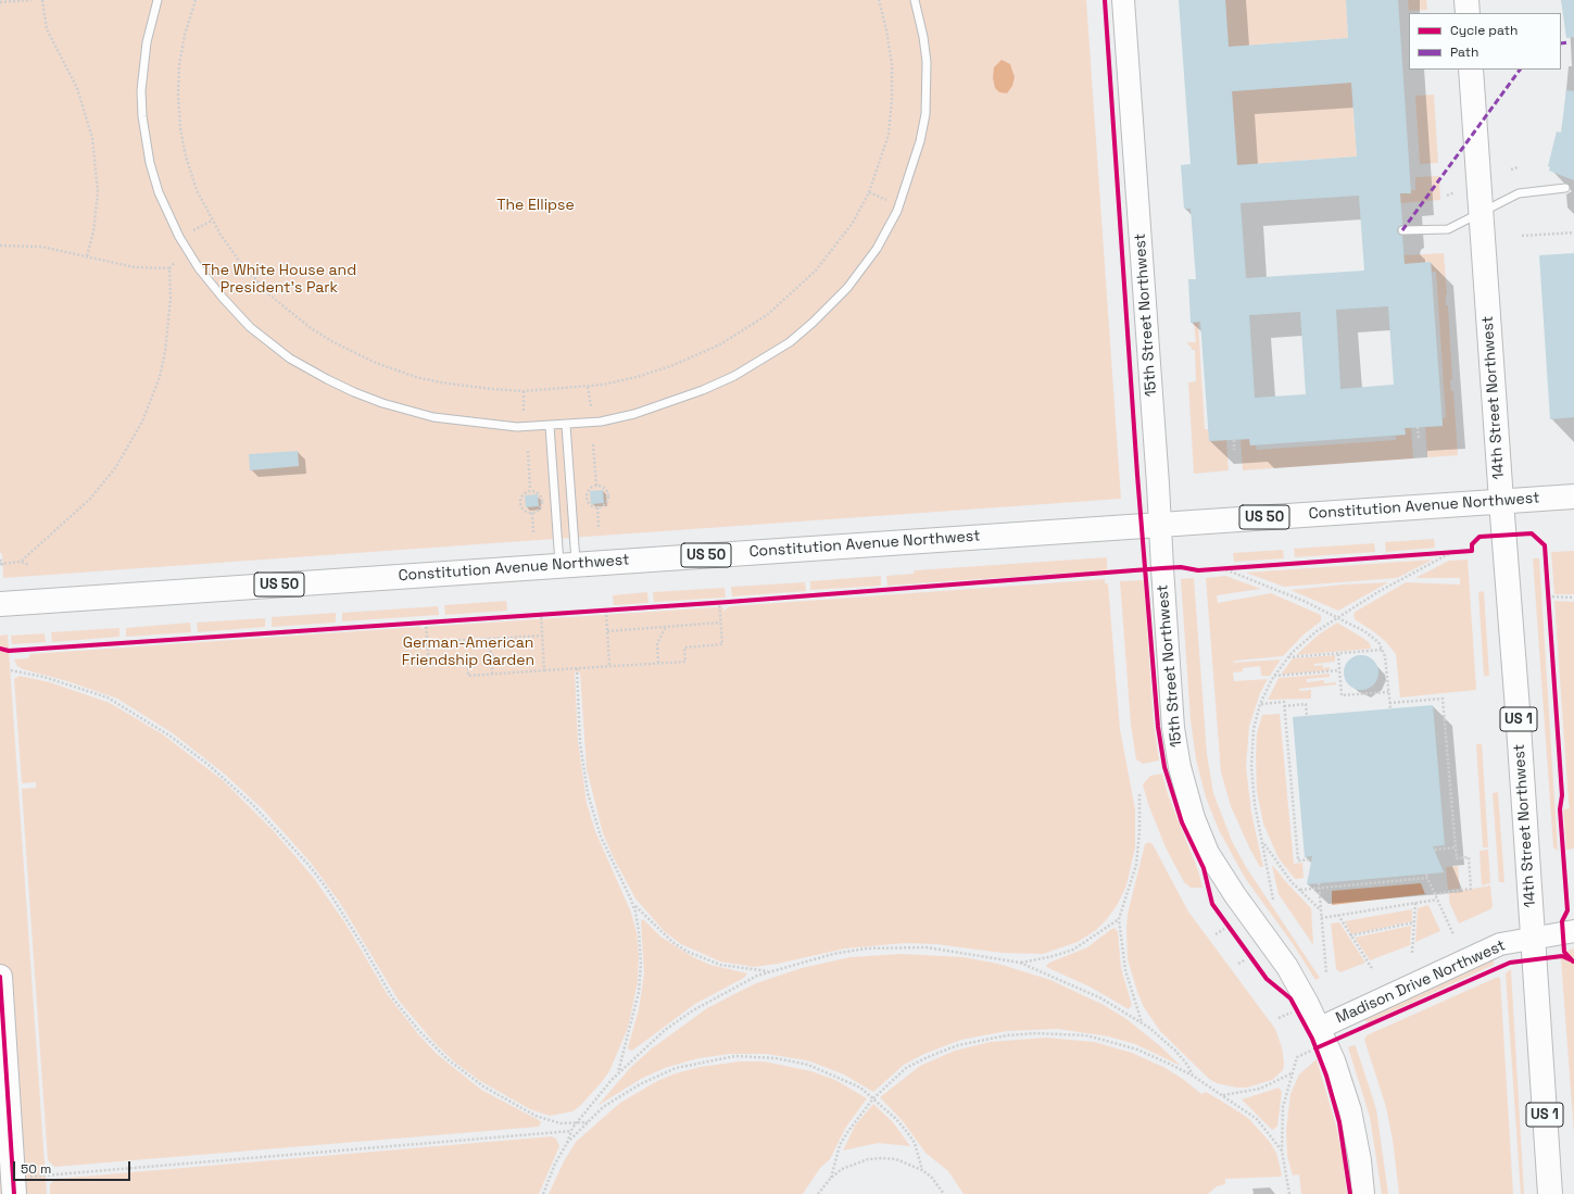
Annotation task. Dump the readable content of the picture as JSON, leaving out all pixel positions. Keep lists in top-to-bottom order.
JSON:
{
  "streets": {
    "main road": [
      "15th Street Northwest",
      "14th Street Northwest",
      "Constitution Avenue Northwest",
      "US 50",
      "US 1",
      "Madison Drive Northwest"
    ]
  },
  "crossings": [
    ["15th Street Northwest", "Constitution Avenue Northwest"],
    ["15th Street Northwest", "Madison Drive Northwest"],
    ["14th Street Northwest", "Constitution Avenue Northwest"],
    ["14th Street Northwest", "Madison Drive Northwest"]
  ],
  "parks": ["The Ellipse", "The White House and President's Park", "German-American Friendship Garden"],
  "legend": ["Cycle path", "Path"],
  "scale_bar": "50 m"
}
